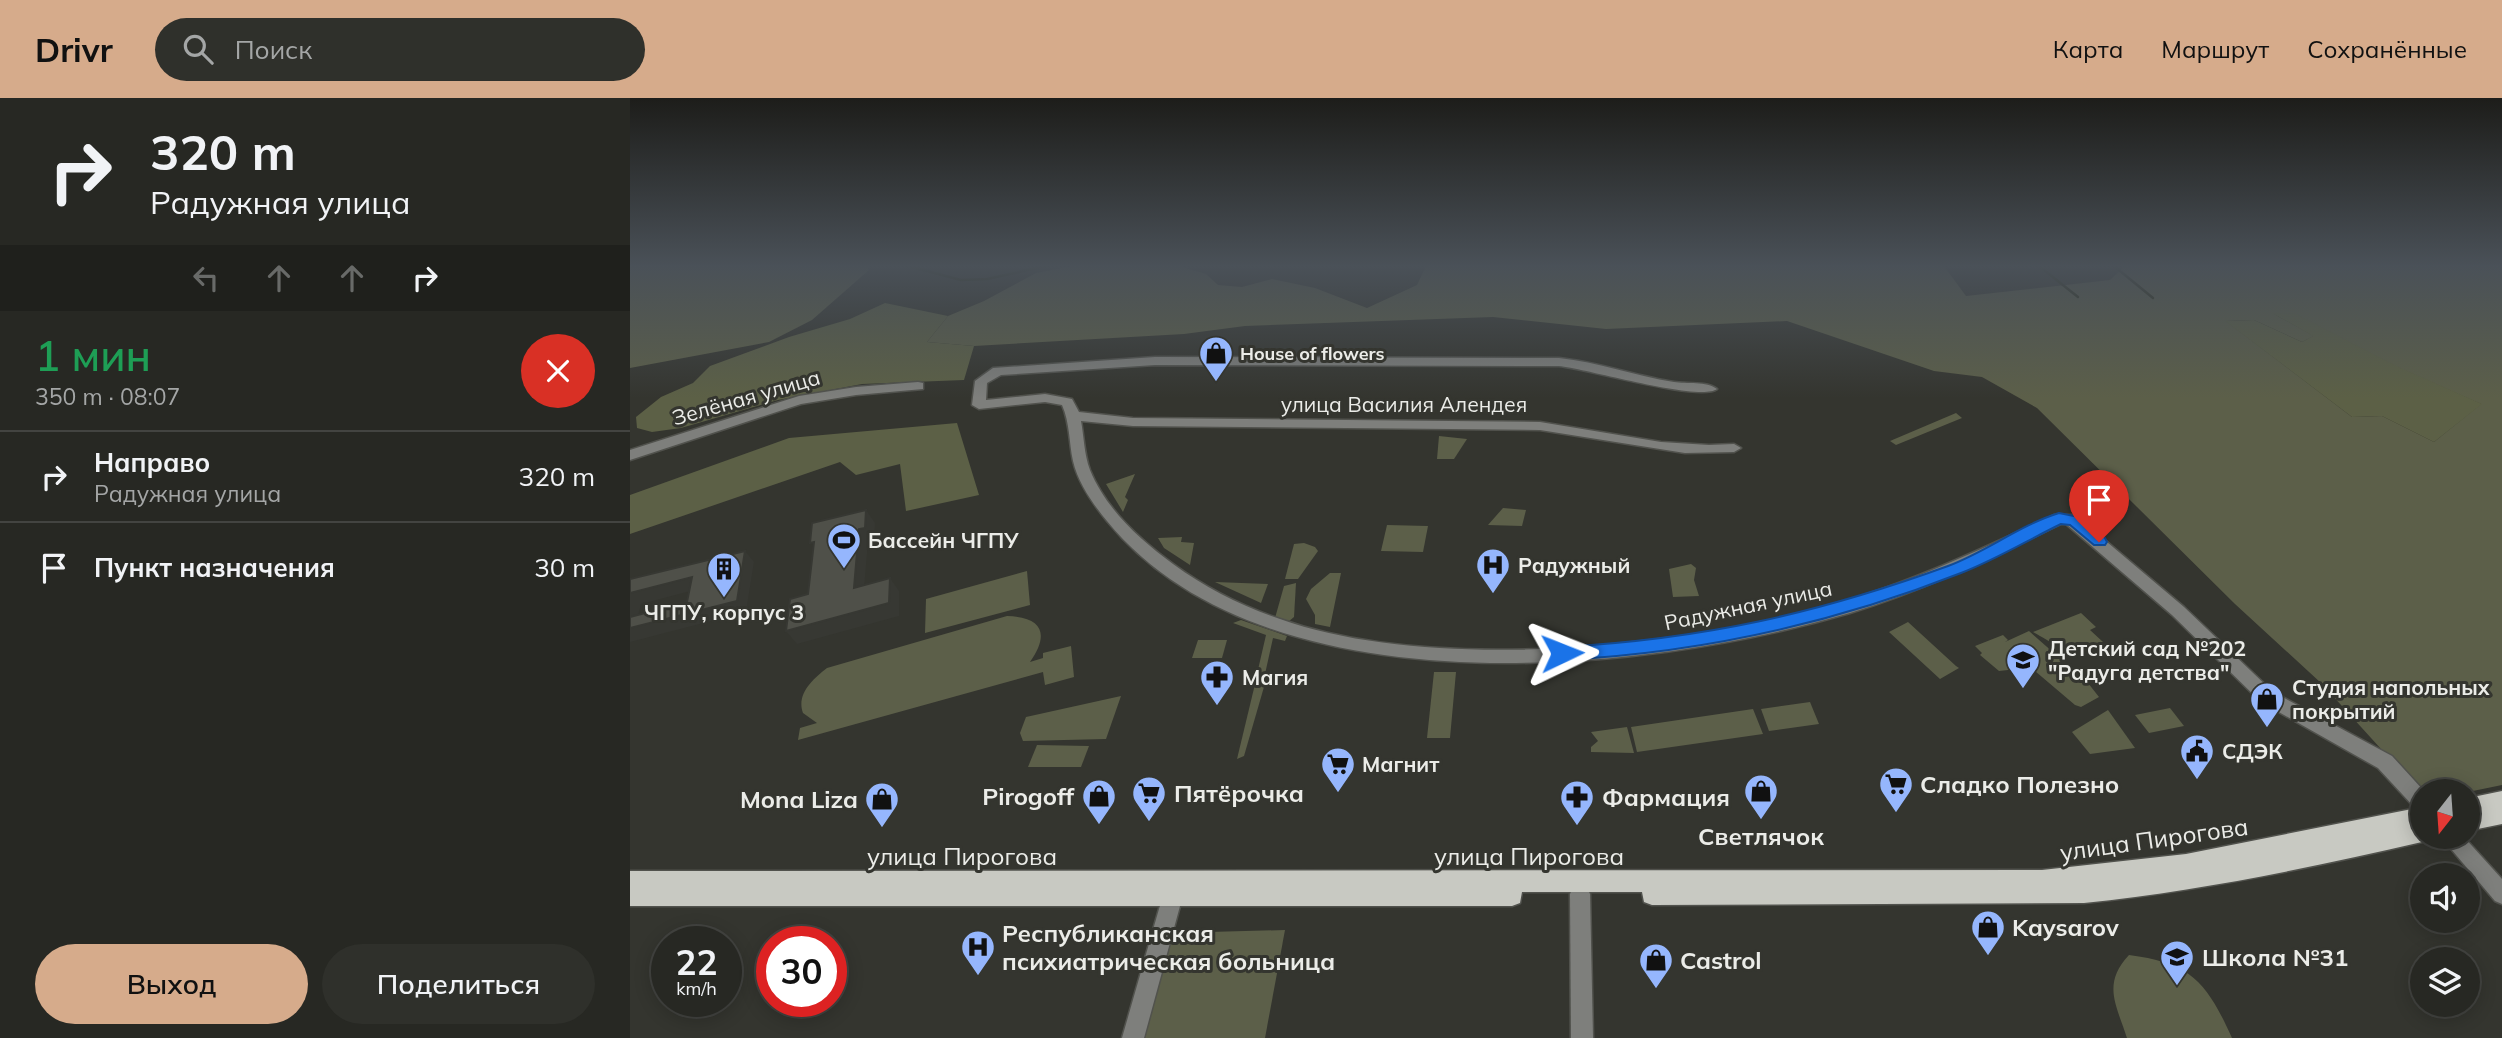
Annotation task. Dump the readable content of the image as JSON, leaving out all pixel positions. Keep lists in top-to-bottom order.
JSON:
{
  "streets": {
    "main road": ["улица Пирогова"],
    "street": ["Зелёная улица", "улица Василия Алендея", "Радужная улица"]
  },
  "crossings": [
    ["улица Василия Алендея", "Радужная улица"]
  ],
  "places": {
    "shop": [
      "House of flowers",
      "Студия напольных покрытий",
      "Светлячок",
      "Pirogoff",
      "Mona Liza",
      "Kaysarov",
      "Castrol"
    ],
    "sports": ["Бассейн ЧГПУ"],
    "hospital": ["Радужный", "Республиканская психиатрическая больница"],
    "building": ["ЧГПУ, корпус 3"],
    "school or university": ["Детский сад №202 \"Радуга детства\"", "Школа №31"],
    "pharmacy": ["Магия", "Фармация"],
    "public building": ["СДЭК"],
    "supermarket": ["Магнит", "Сладко Полезно", "Пятёрочка"]
  },
  "north": "bottom",
  "page": {
    "header": "Drivr",
    "search": "Поиск",
    "nav": ["Карта", "Маршрут", "Сохранённые"],
    "turn": ["320 m", "Радужная улица"],
    "heading": ["1 мин", "350 m · 08:07"],
    "list": [
      {
        "name": "Направо",
        "note": "Радужная улица",
        "value": "320 m"
      },
      {
        "name": "Пункт назначения",
        "value": "30 m"
      }
    ],
    "speed": "22 km/h",
    "limit": "30",
    "buttons": ["Выход", "Поделиться"]
  }
}
